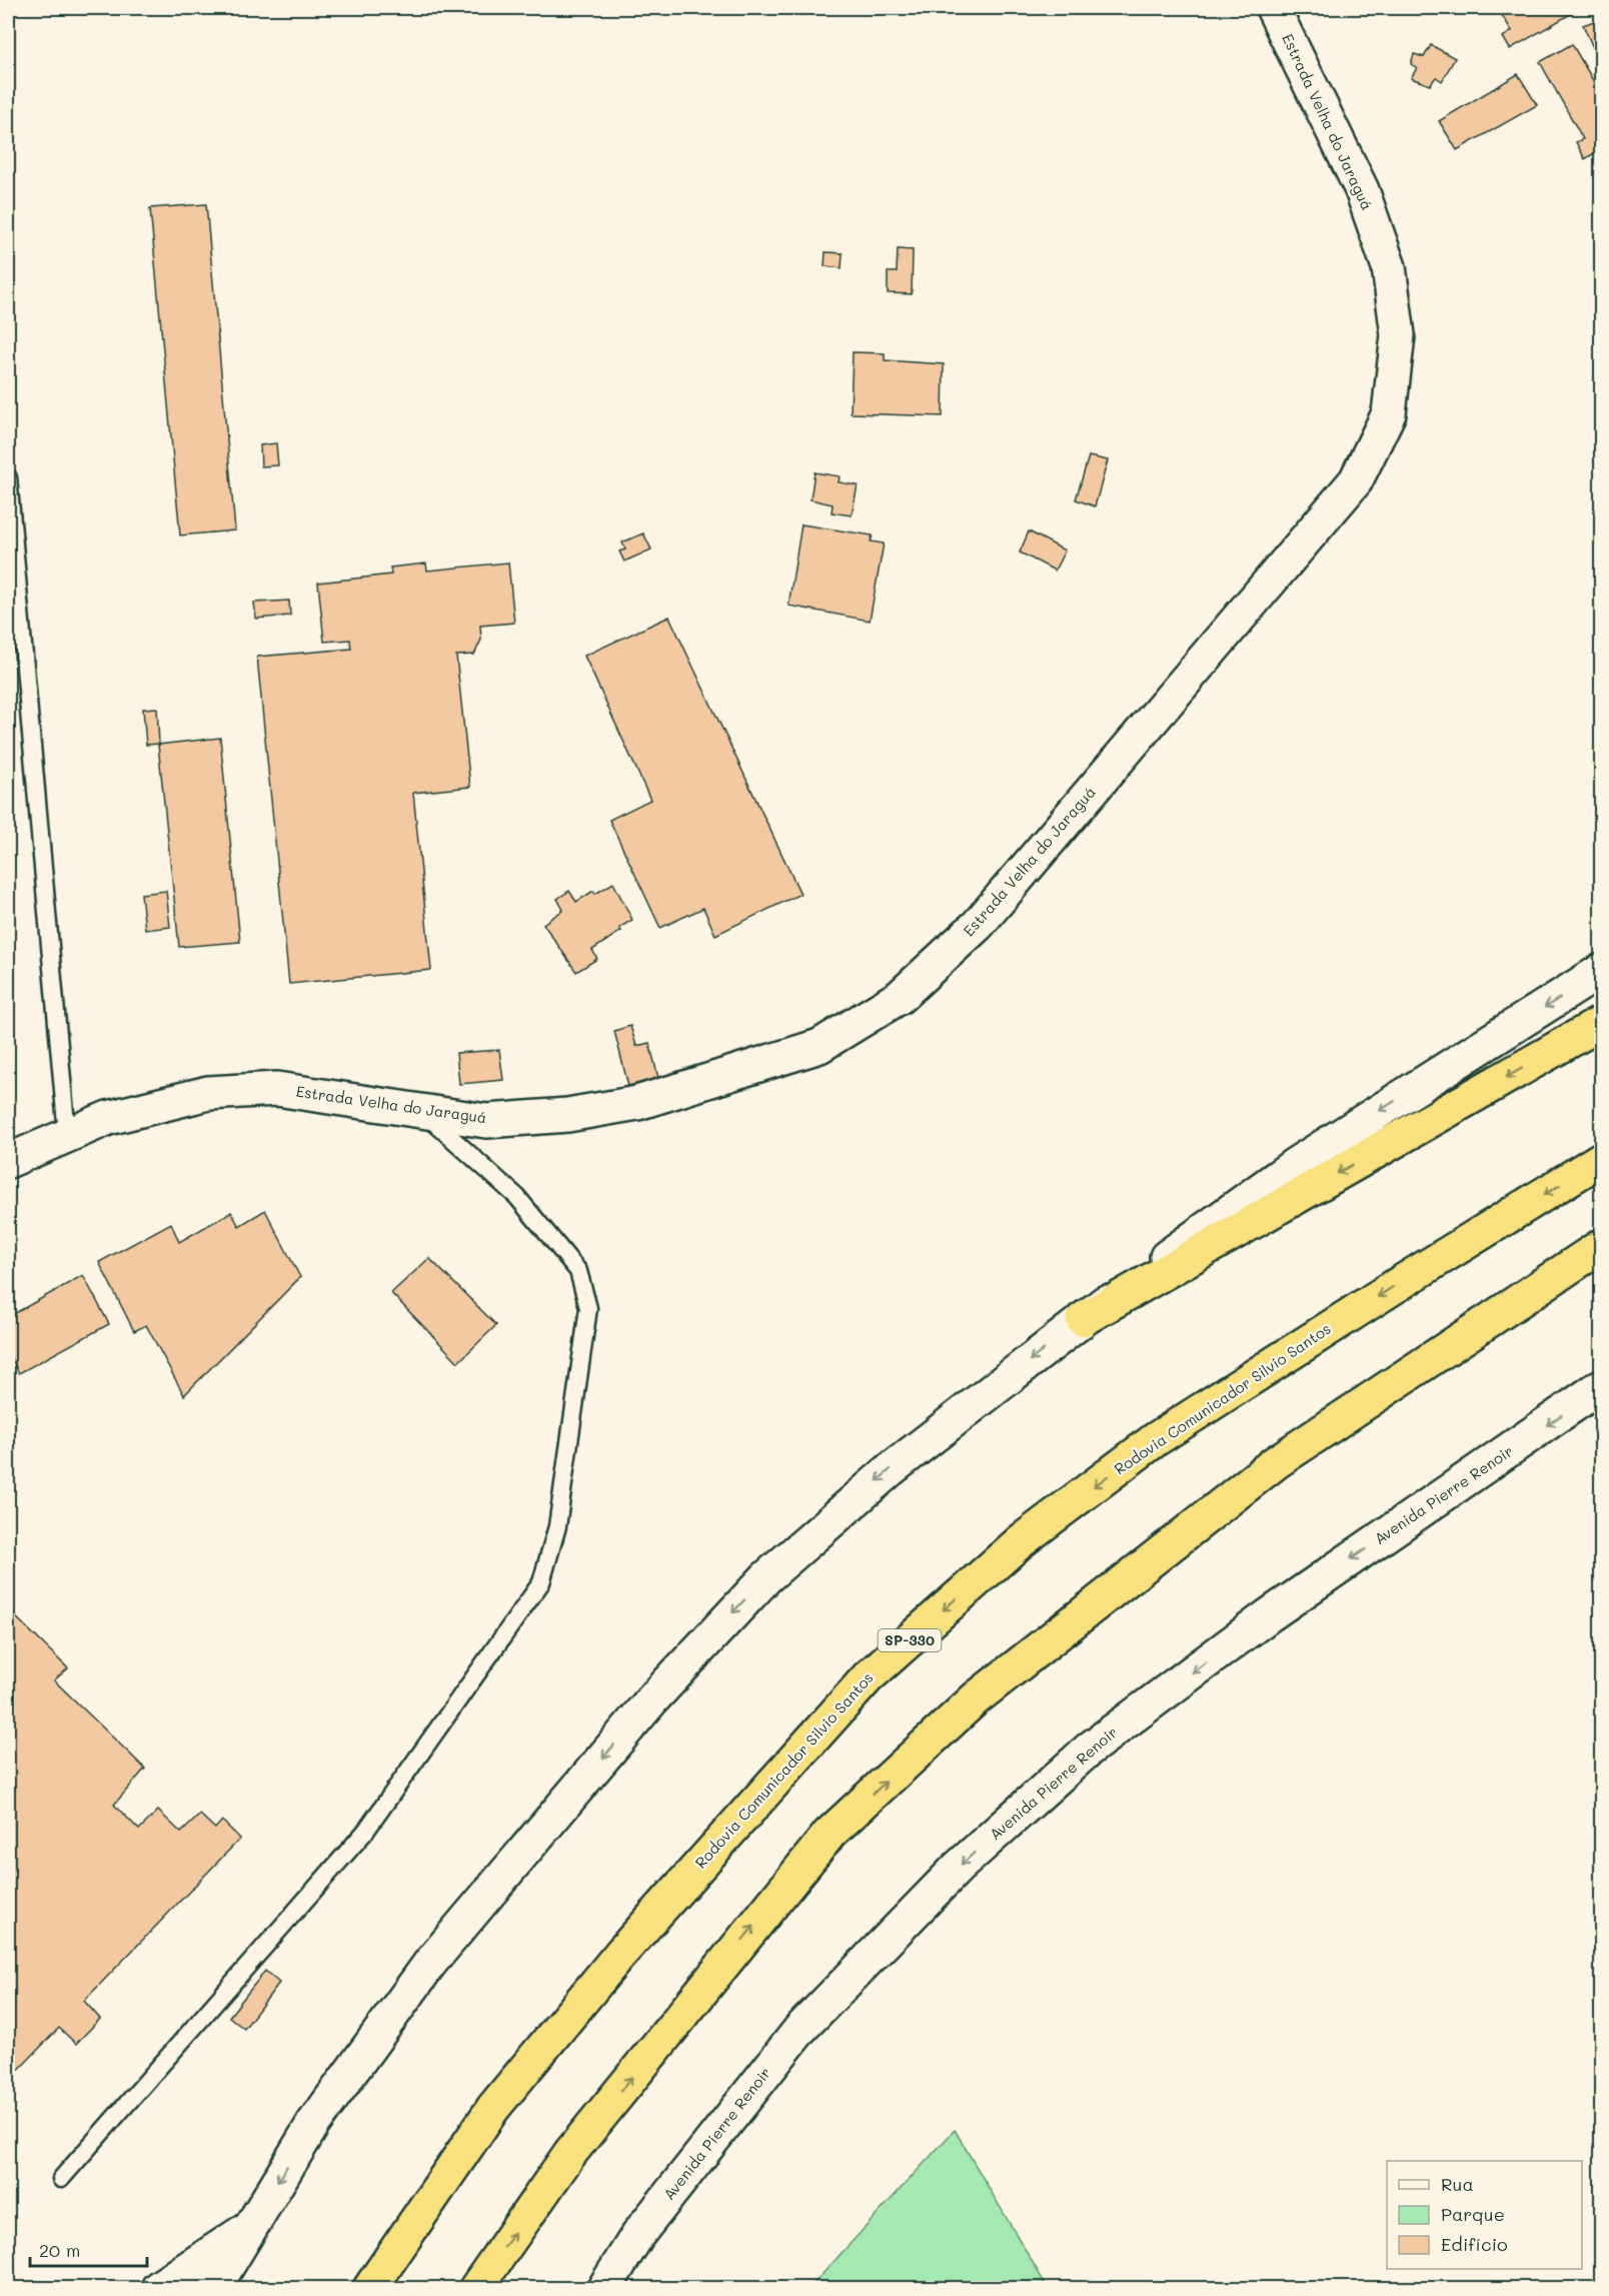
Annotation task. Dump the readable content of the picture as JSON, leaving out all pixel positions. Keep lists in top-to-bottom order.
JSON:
{
  "streets": {
    "highway": ["Rodovia Comunicador Silvio Santos", "SP-330"],
    "street": ["Estrada Velha do Jaraguá", "Avenida Pierre Renoir"]
  },
  "one_way": ["Avenida Pierre Renoir"],
  "legend": ["Rua", "Parque", "Edifício"],
  "scale_bar": "20 m"
}
